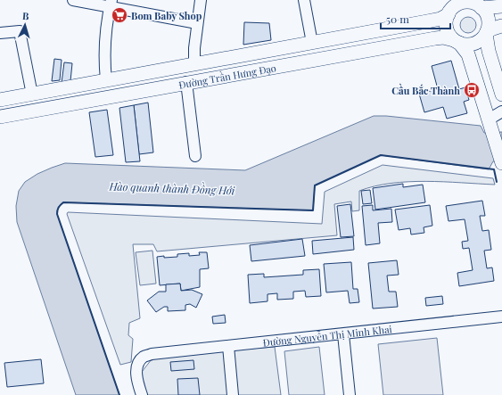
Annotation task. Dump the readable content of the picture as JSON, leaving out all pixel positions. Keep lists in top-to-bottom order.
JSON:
{
  "streets": {
    "main road": ["Đường Trần Hưng Đạo"],
    "street": ["Đường Nguyễn Thị Minh Khai"]
  },
  "water": ["Hào quanh thành Đồng Hới"],
  "places": {
    "supermarket": ["Bom Baby Shop"],
    "bus stop": ["Cầu Bắc Thành"]
  },
  "scale_bar": "50 m",
  "north": "top"
}
